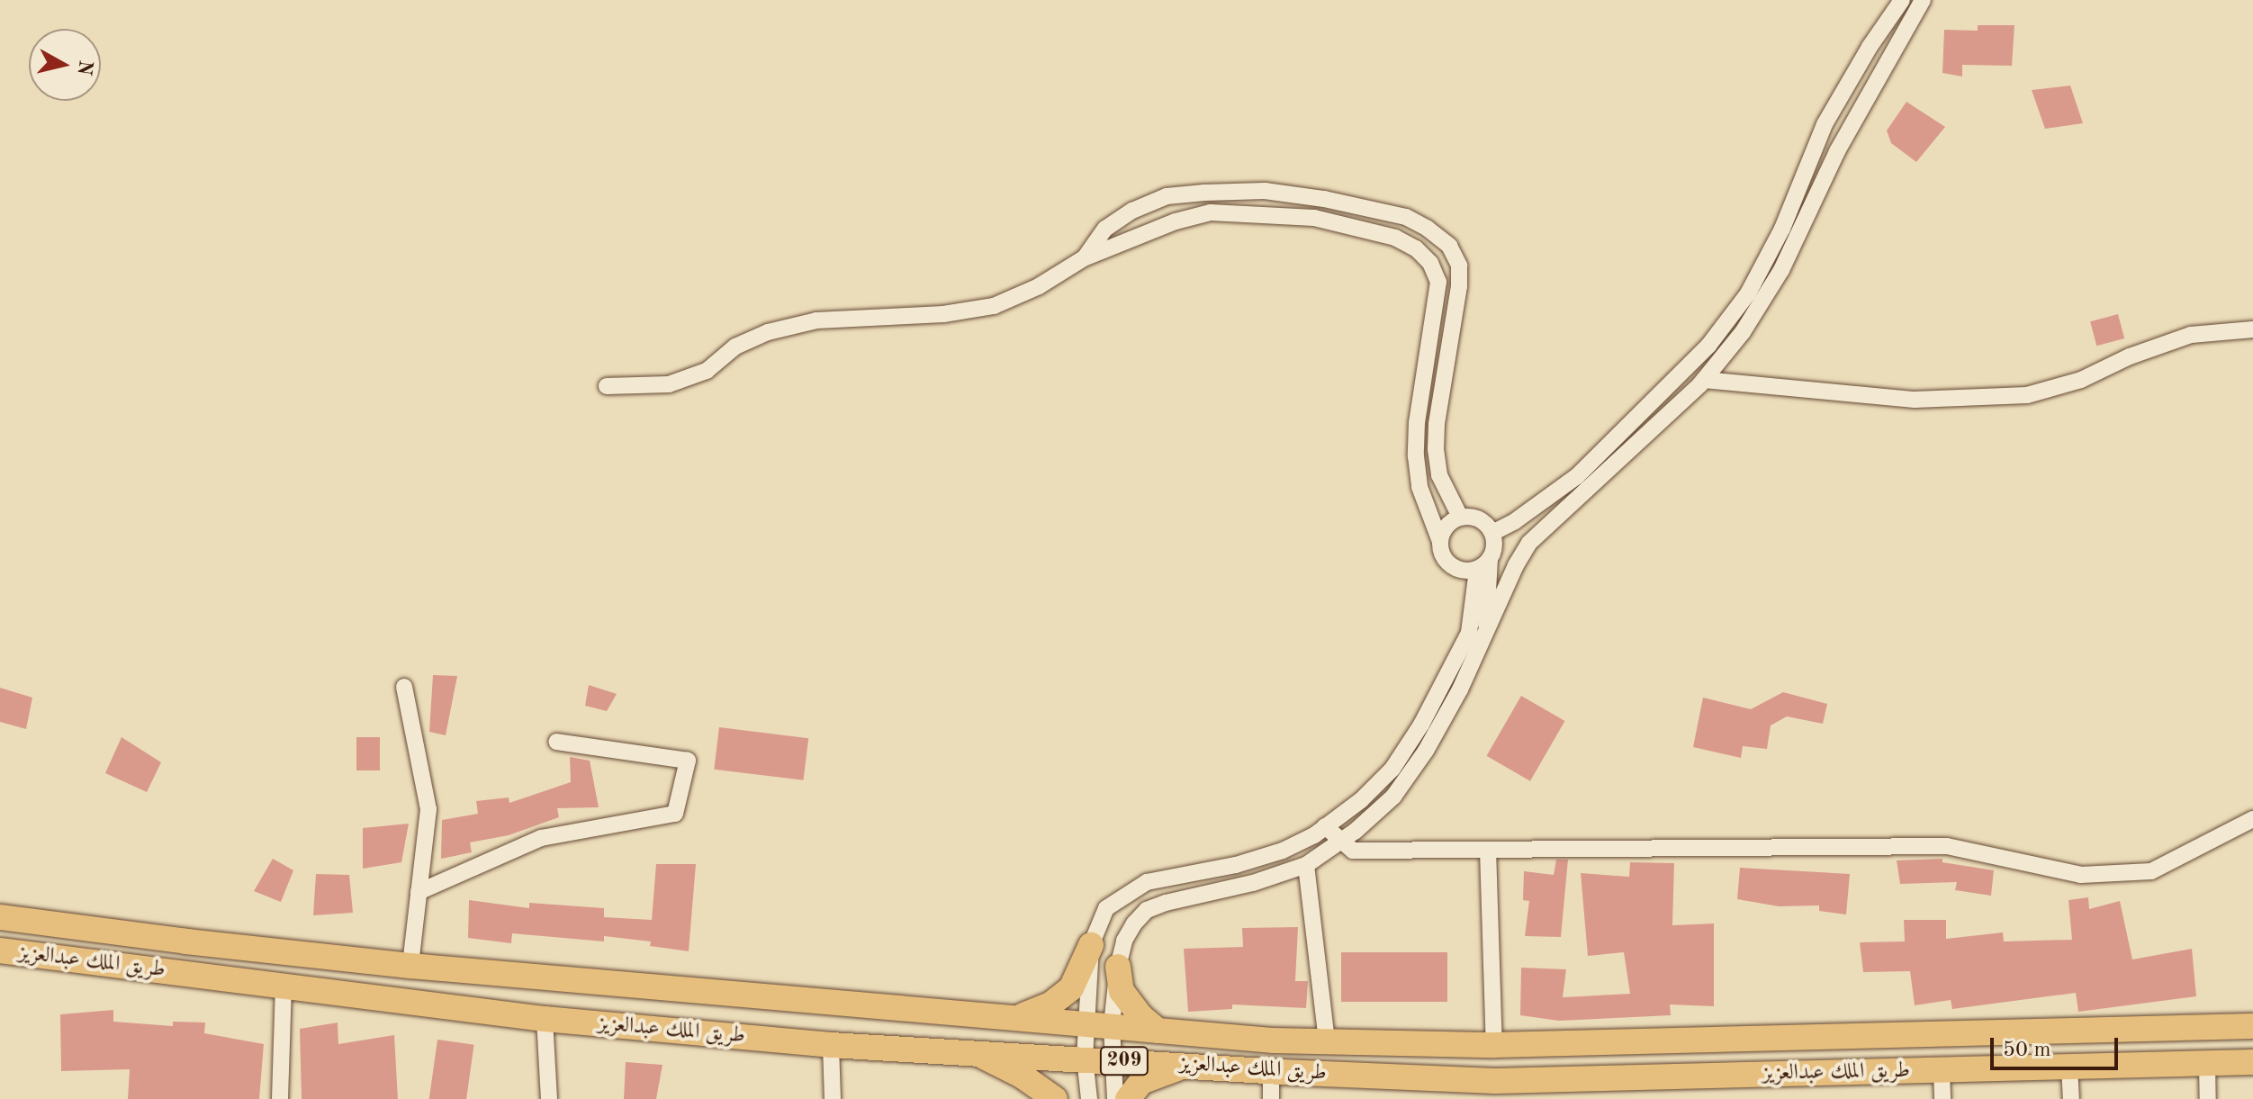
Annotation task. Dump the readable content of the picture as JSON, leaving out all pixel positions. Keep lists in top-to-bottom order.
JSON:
{
  "streets": {
    "main road": ["طريق الملك عبدالعزيز", "209"]
  },
  "scale_bar": "50 m",
  "north": "right"
}
